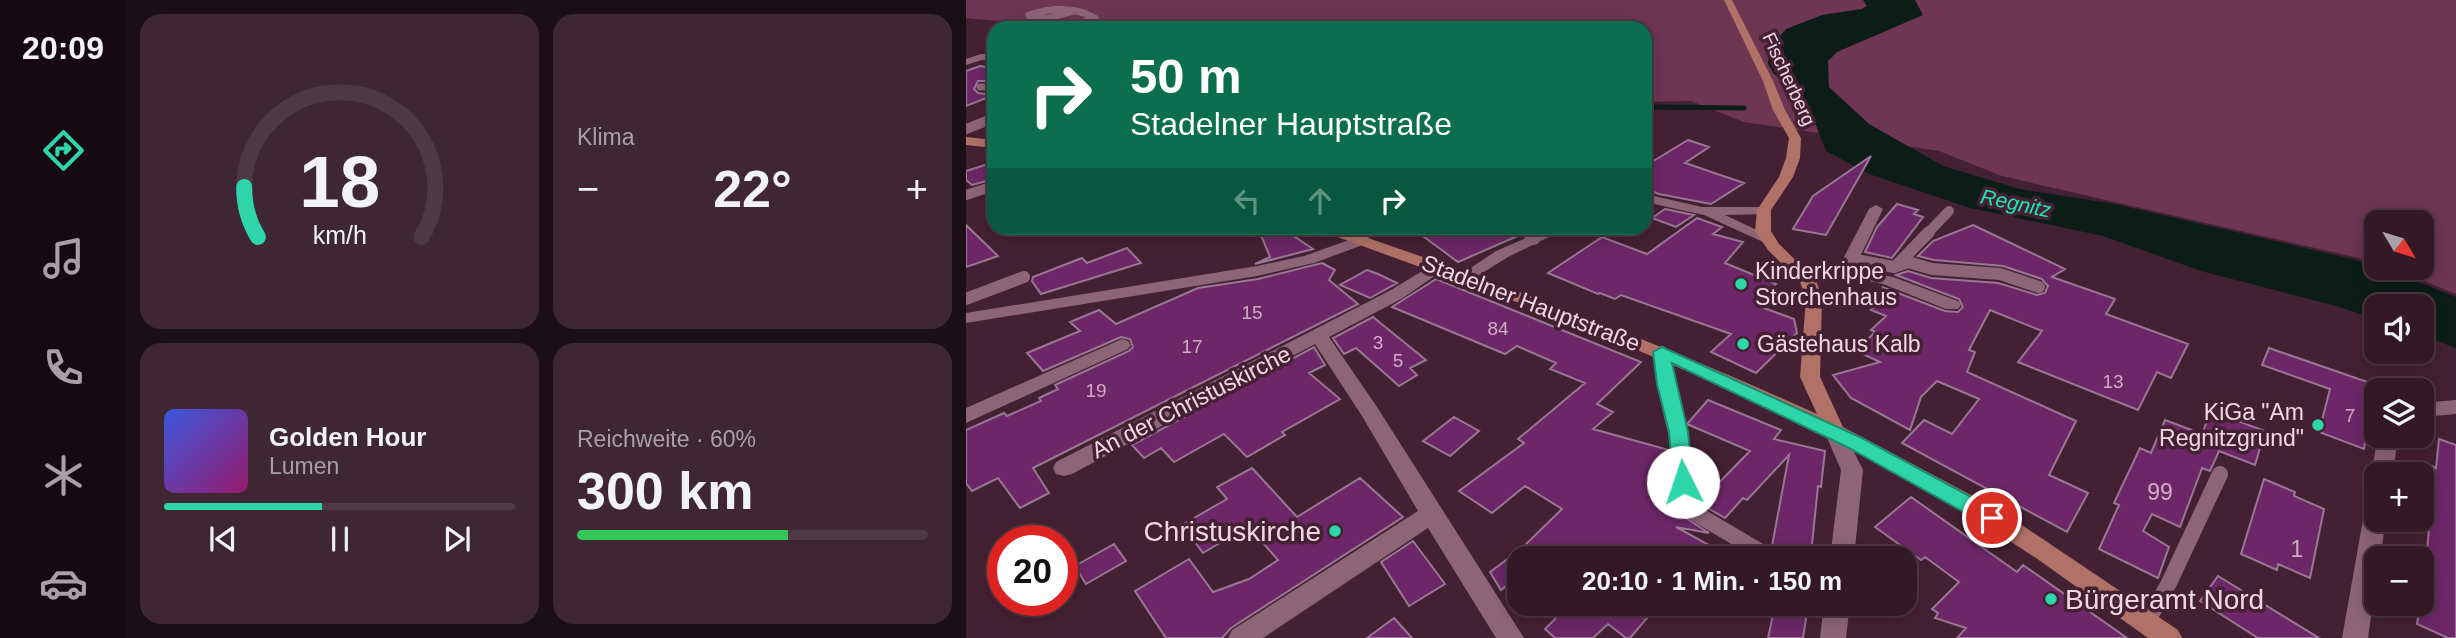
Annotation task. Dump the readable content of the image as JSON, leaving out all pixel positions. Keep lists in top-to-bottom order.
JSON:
{
  "streets": {
    "main road": ["Fischerberg", "Stadelner Hauptstraße"],
    "street": ["An der Christuskirche"]
  },
  "crossings": [
    ["Stadelner Hauptstraße", "An der Christuskirche"]
  ],
  "water": ["Regnitz"],
  "places": [
    "Kinderkrippe Storchenhaus",
    "Gästehaus Kalb",
    "KiGa \"Am Regnitzgrund\"",
    "Christuskirche",
    "Bürgeramt Nord"
  ],
  "house_numbers": [
    "15",
    "84",
    "3",
    "17",
    "5",
    "13",
    "19",
    "7",
    "99",
    "1"
  ],
  "north": "bottom right",
  "page": {
    "tabs": "20:09",
    "tile": [
      "Klima",
      ["Reichweite · 60%", "300 km"]
    ],
    "turn": ["50 m", "Stadelner Hauptstraße"],
    "heat": ["−", "22°", "+"],
    "map_buttons": ["+", "−"],
    "song": ["Golden Hour", "Lumen"],
    "limit": "20",
    "trip": "20:10 · 1 Min. · 150 m",
    "gauge": ["18", "km/h"]
  }
}
